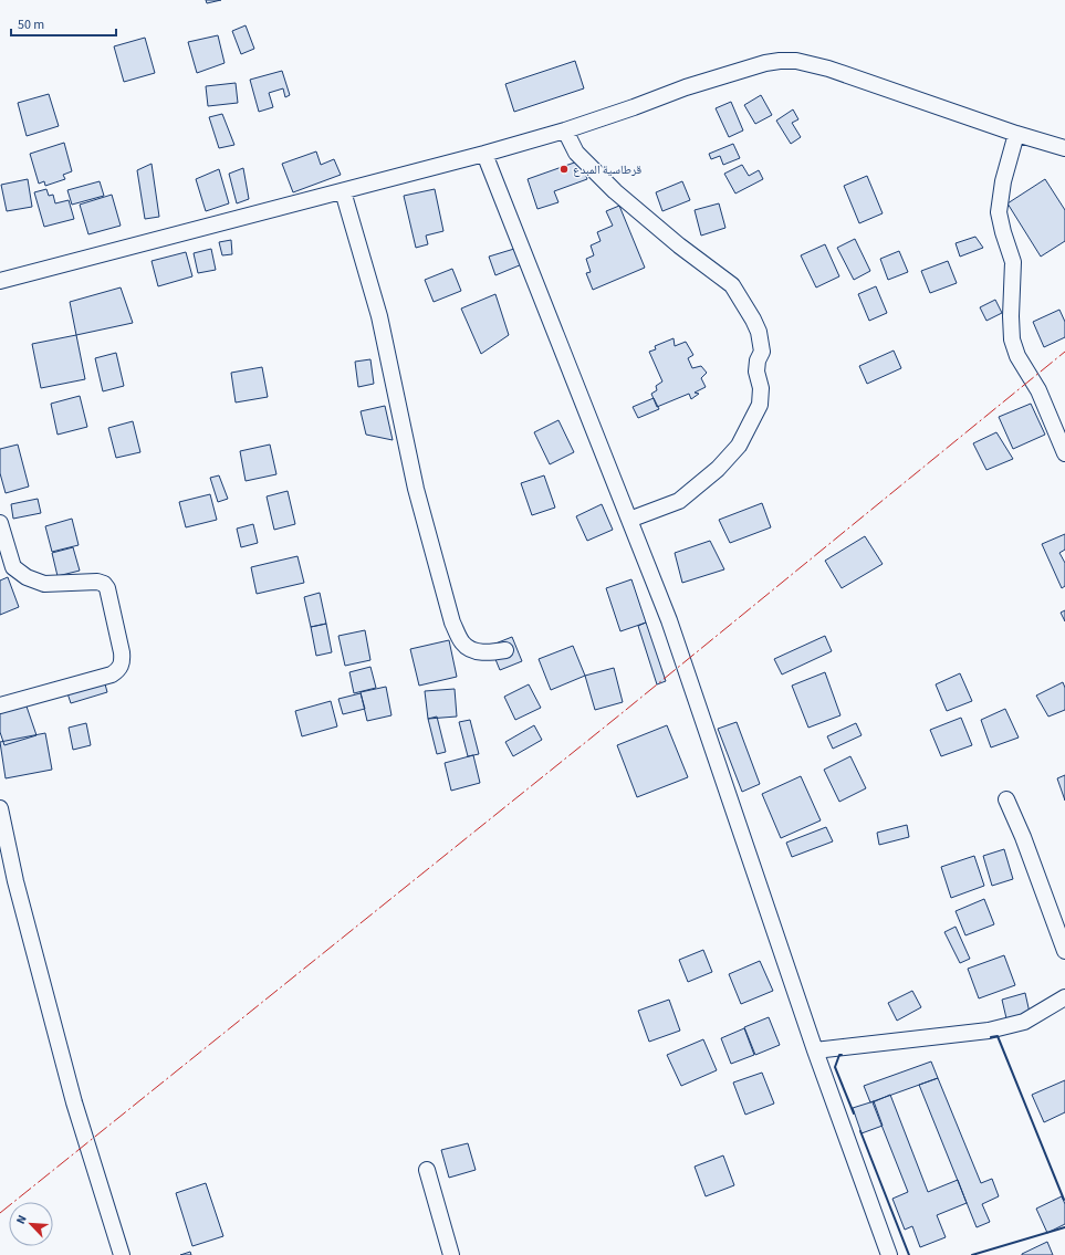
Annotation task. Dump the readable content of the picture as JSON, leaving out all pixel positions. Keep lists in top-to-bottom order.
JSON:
{
  "places": ["قرطاسية المبدع"],
  "scale_bar": "50 m",
  "north": "top left"
}
